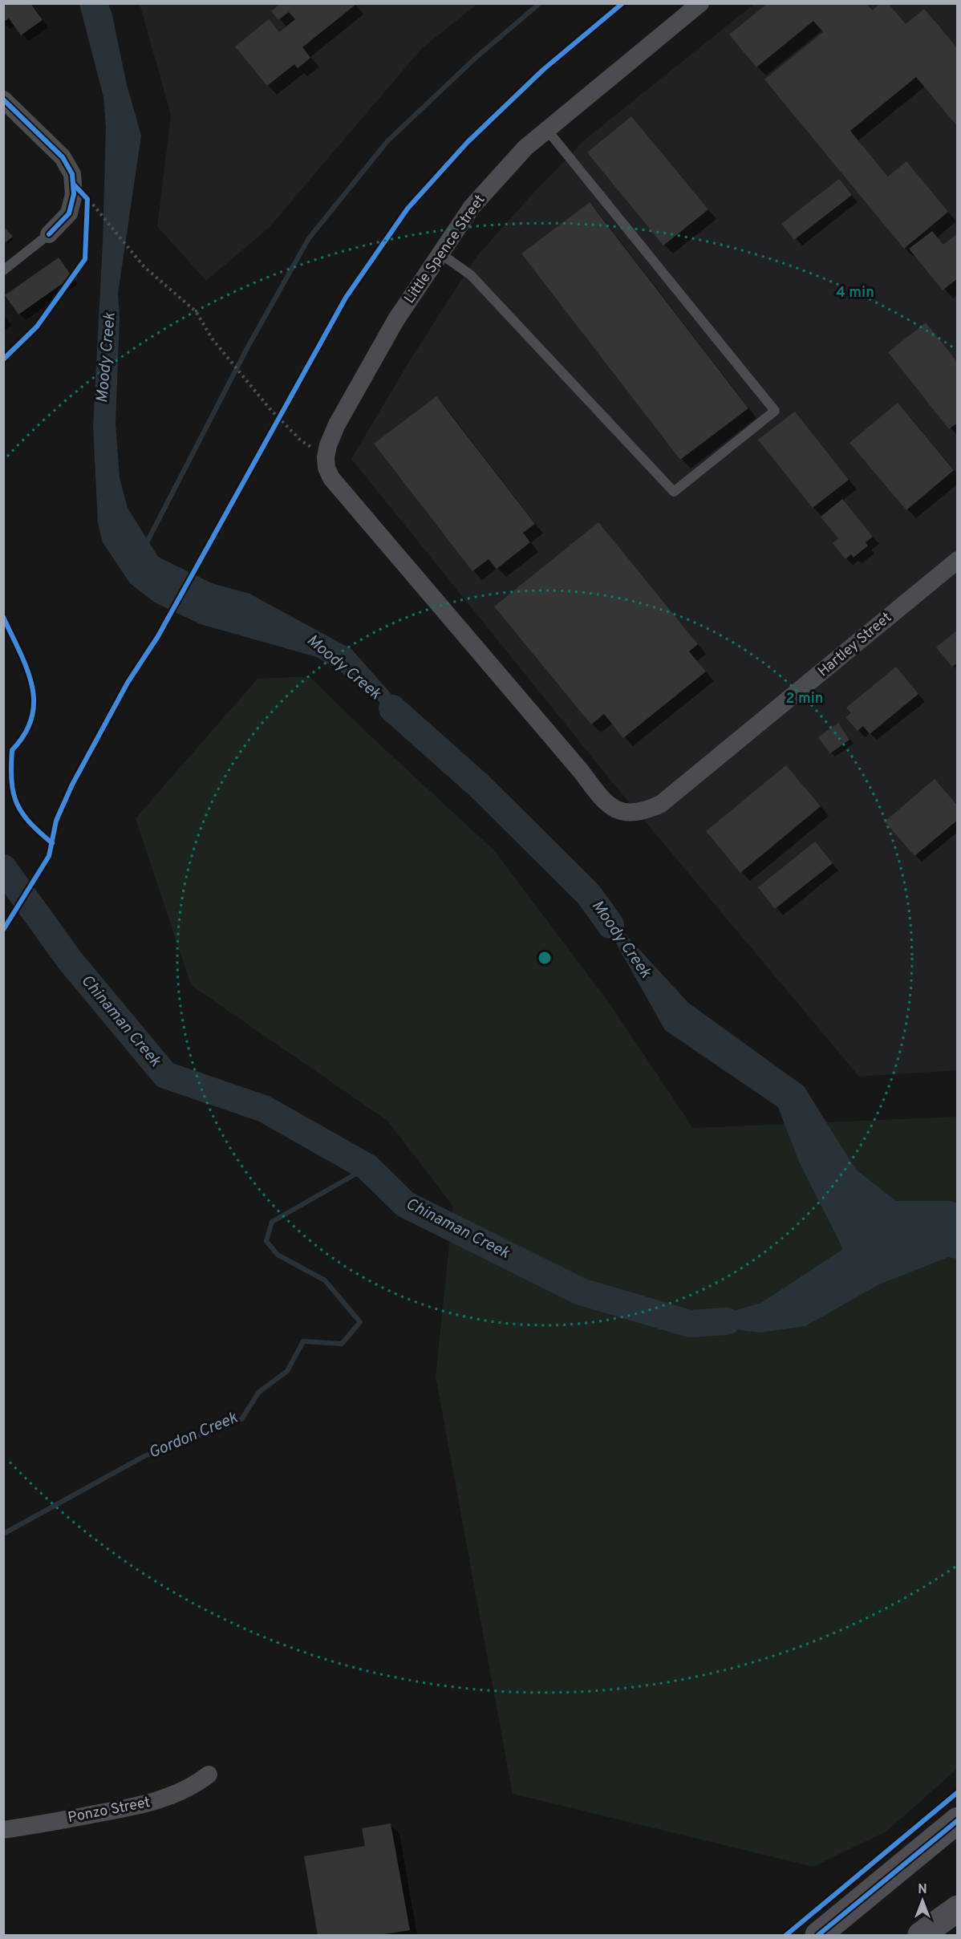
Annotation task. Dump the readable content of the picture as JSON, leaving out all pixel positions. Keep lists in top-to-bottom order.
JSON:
{
  "streets": {
    "street": ["Little Spence Street", "Hartley Street", "Ponzo Street"]
  },
  "crossings": [
    ["Little Spence Street", "Hartley Street"]
  ],
  "water": ["Moody Creek", "Chinaman Creek", "Gordon Creek"],
  "north": "top",
  "rings": ["4 min", "2 min"]
}
